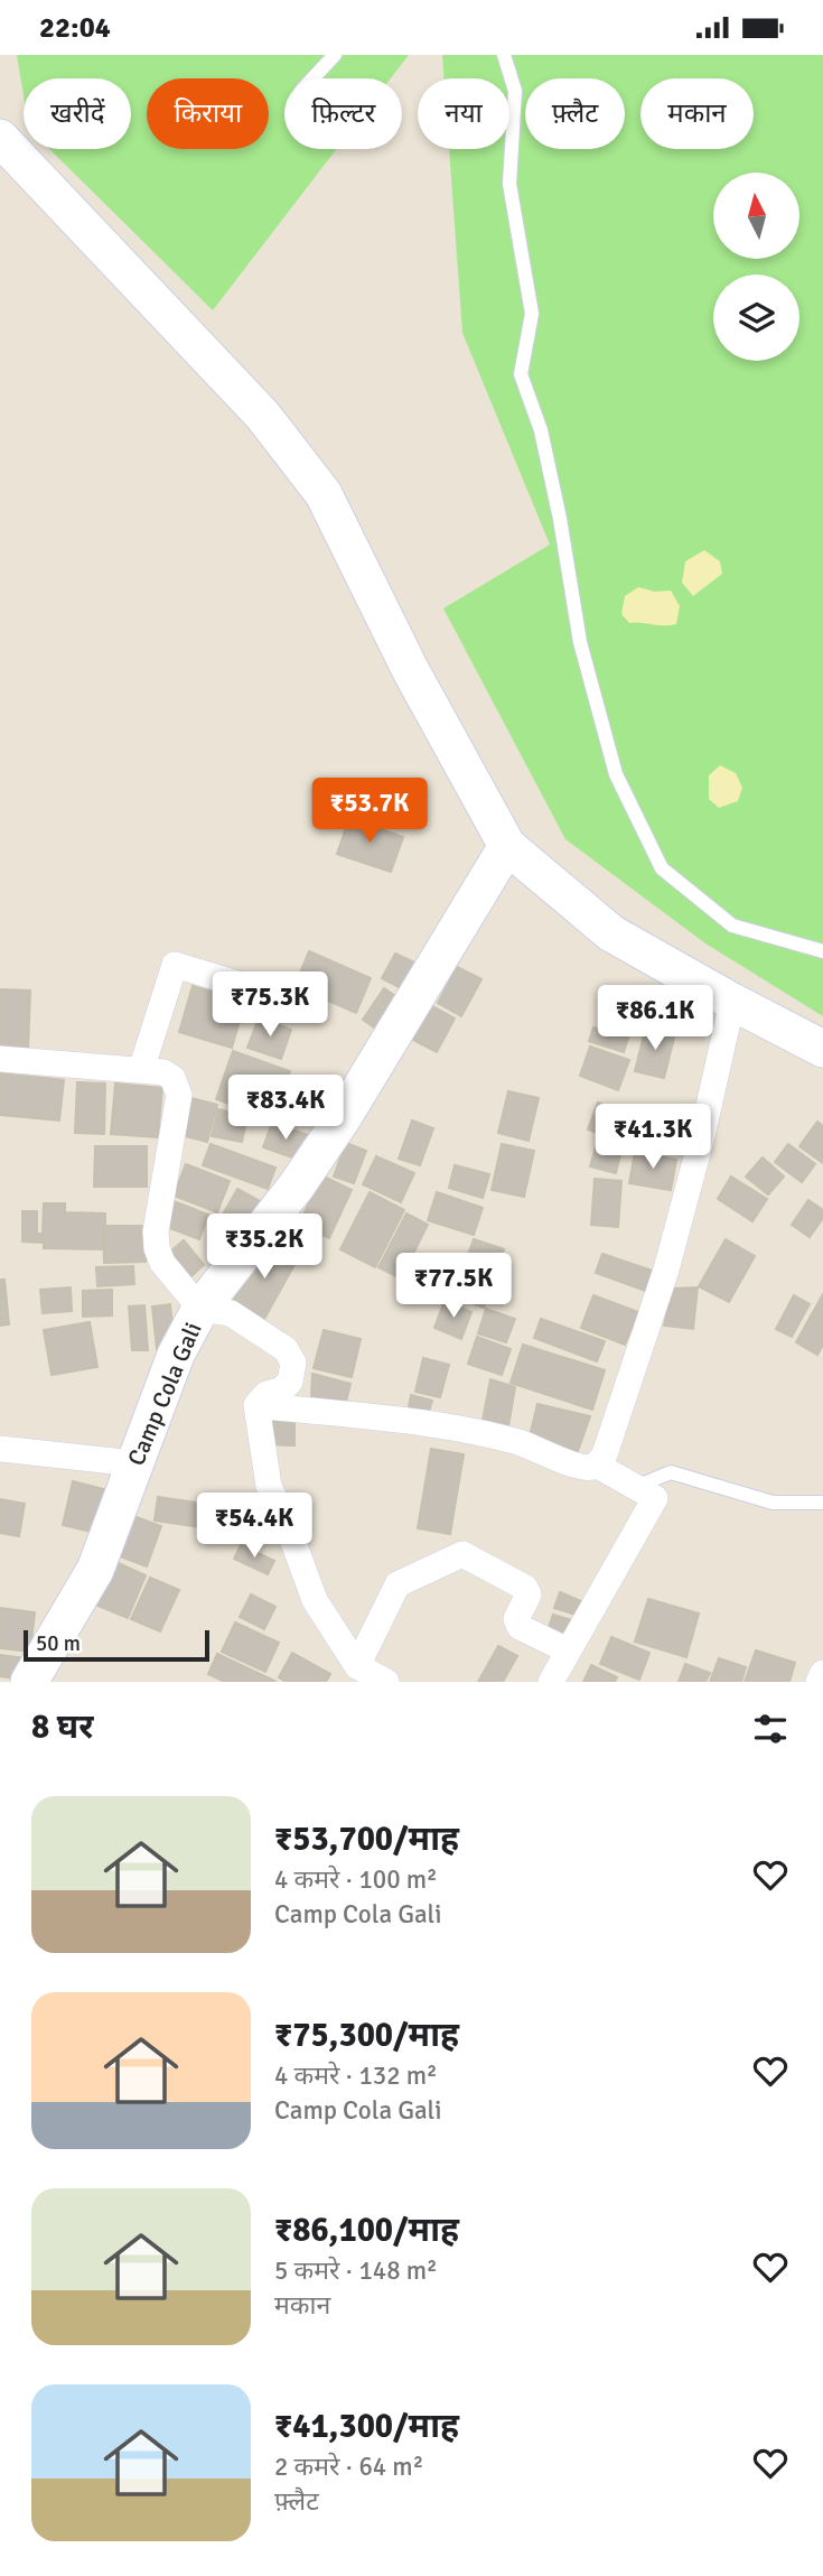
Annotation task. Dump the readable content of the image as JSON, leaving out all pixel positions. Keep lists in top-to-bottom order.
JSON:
{
  "streets": {
    "street": ["Camp Cola Gali"]
  },
  "scale_bar": "50 m",
  "north": "top",
  "page": {
    "status": "22:04",
    "chip": [
      "खरीदें",
      "किराया",
      "फ़िल्टर",
      "नया",
      "फ़्लैट",
      "मकान"
    ],
    "price": [
      "₹53.7K",
      "₹75.3K",
      "₹86.1K",
      "₹83.4K",
      "₹41.3K",
      "₹35.2K",
      "₹77.5K",
      "₹54.4K"
    ],
    "scale": "50 m",
    "heading": "8 घर",
    "list": [
      {
        "name": "₹53,700/माह",
        "note": "4 कमरे · 100 m² · Camp Cola Gali"
      },
      {
        "name": "₹75,300/माह",
        "note": "4 कमरे · 132 m² · Camp Cola Gali"
      },
      {
        "name": "₹86,100/माह",
        "note": "5 कमरे · 148 m² · मकान"
      },
      {
        "name": "₹41,300/माह",
        "note": "2 कमरे · 64 m² · फ़्लैट"
      }
    ]
  }
}
